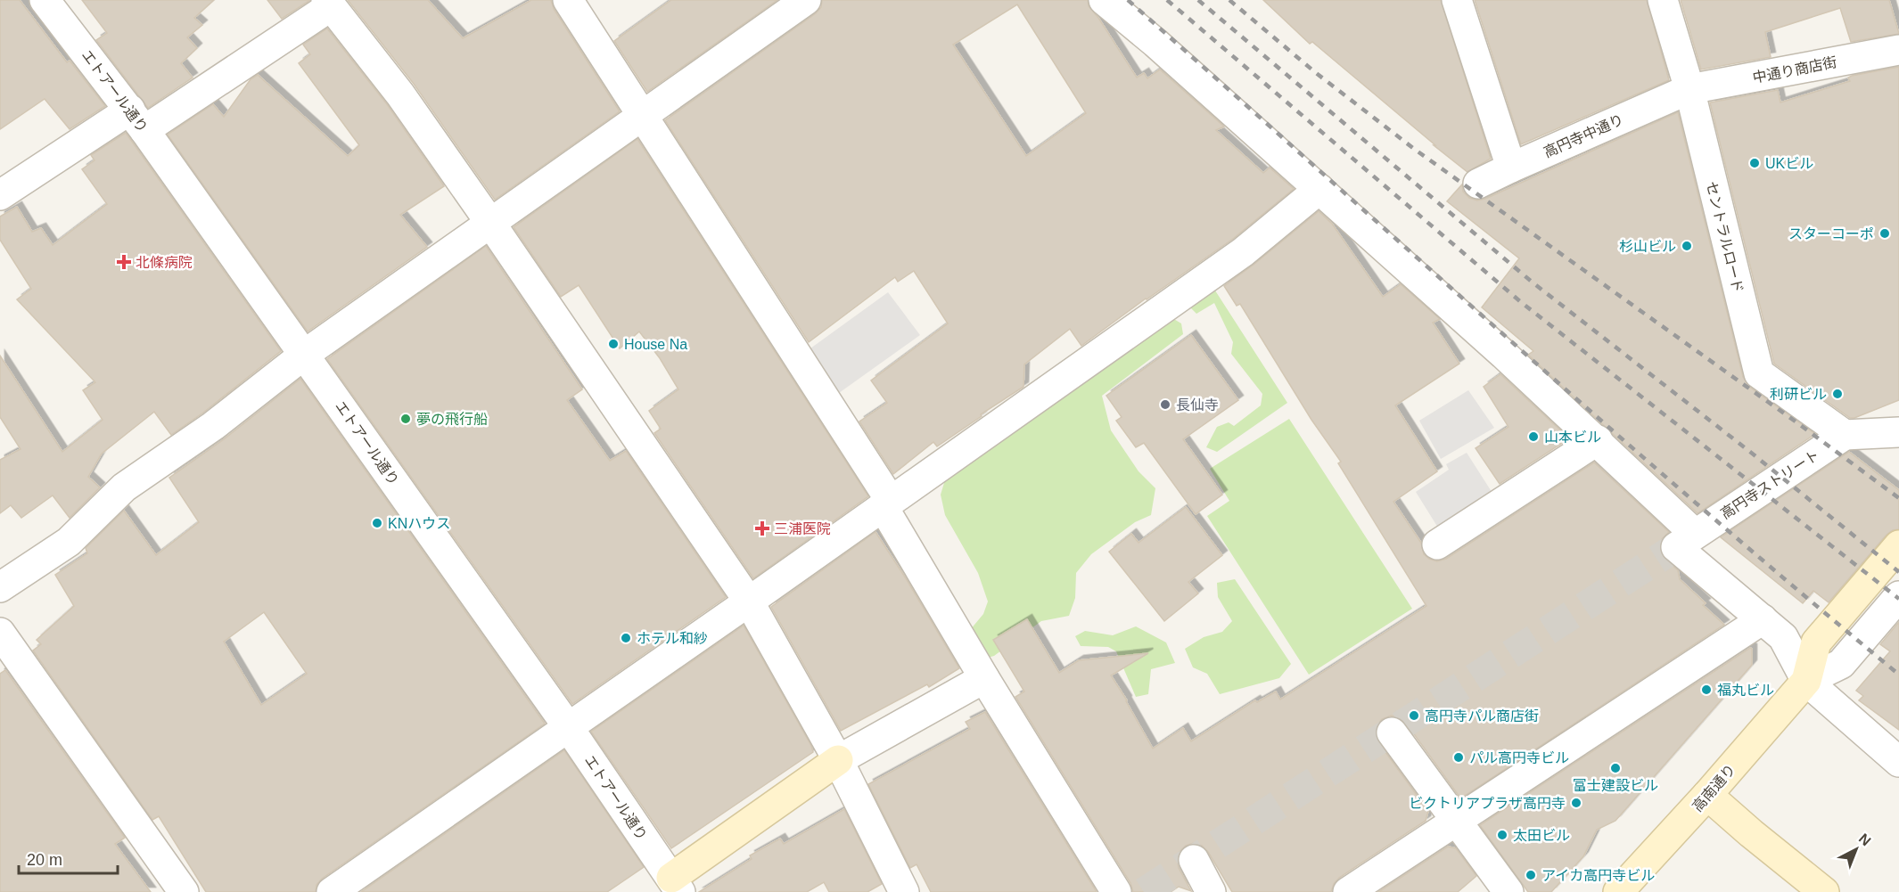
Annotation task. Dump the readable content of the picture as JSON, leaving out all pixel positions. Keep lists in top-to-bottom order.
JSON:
{
  "streets": {
    "street": [
      "中通り商店街",
      "エトアール通り",
      "高円寺中通り",
      "セントラルロード",
      "高円寺ストリート",
      "高南通り"
    ]
  },
  "crossings": [
    ["中通り商店街", "高円寺中通り"],
    ["中通り商店街", "セントラルロード"],
    ["高円寺中通り", "セントラルロード"],
    ["セントラルロード", "高円寺ストリート"]
  ],
  "places": {
    "other": [
      "UKビル",
      "スターコーポ",
      "杉山ビル",
      "House Na",
      "利研ビル",
      "長仙寺",
      "夢の飛行船",
      "山本ビル",
      "KNハウス",
      "ホテル和紗",
      "福丸ビル",
      "高円寺パル商店街",
      "パル高円寺ビル",
      "富士建設ビル",
      "ビクトリアプラザ高円寺",
      "太田ビル",
      "アイカ高円寺ビル"
    ],
    "health": ["北條病院", "三浦医院"]
  },
  "scale_bar": "20 m",
  "north": "top right"
}
